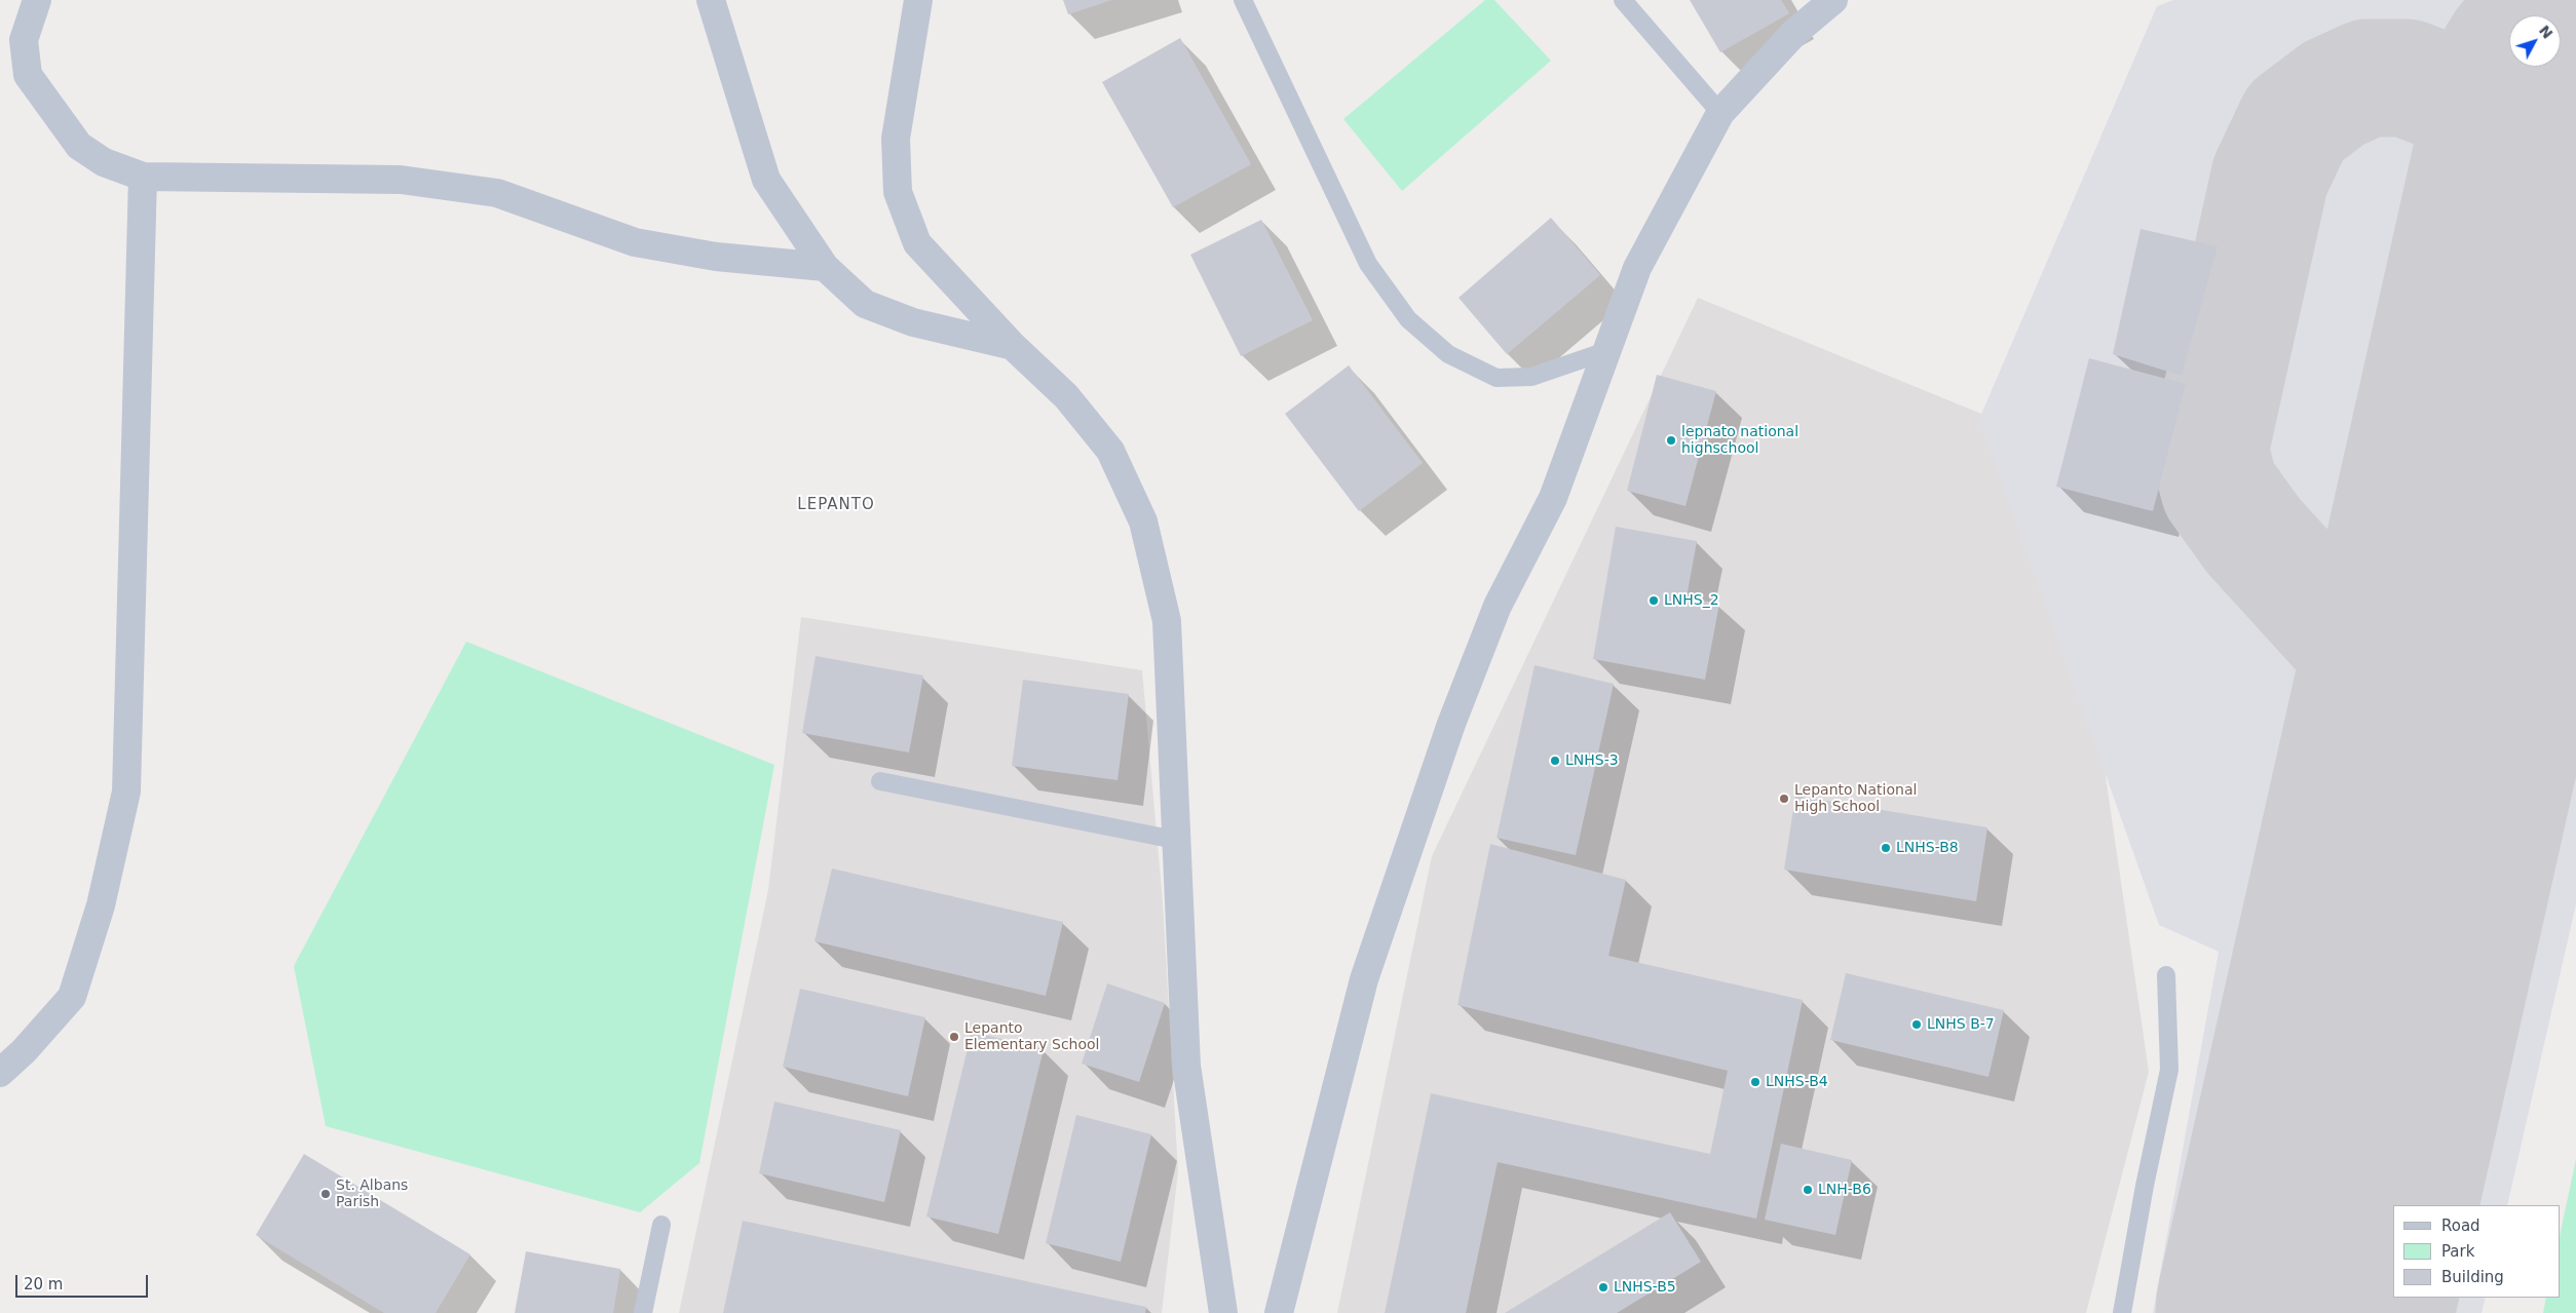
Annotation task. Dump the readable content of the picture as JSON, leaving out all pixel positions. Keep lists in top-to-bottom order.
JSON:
{
  "districts": ["LEPANTO"],
  "places": [
    "lepnato national highschool",
    "LNHS_2",
    "LNHS-3",
    "Lepanto National High School",
    "LNHS-B8",
    "LNHS B-7",
    "Lepanto Elementary School",
    "LNHS-B4",
    "LNH-B6",
    "St. Albans Parish",
    "LNHS-B5"
  ],
  "legend": ["Road", "Park", "Building"],
  "scale_bar": "20 m",
  "north": "top right"
}
